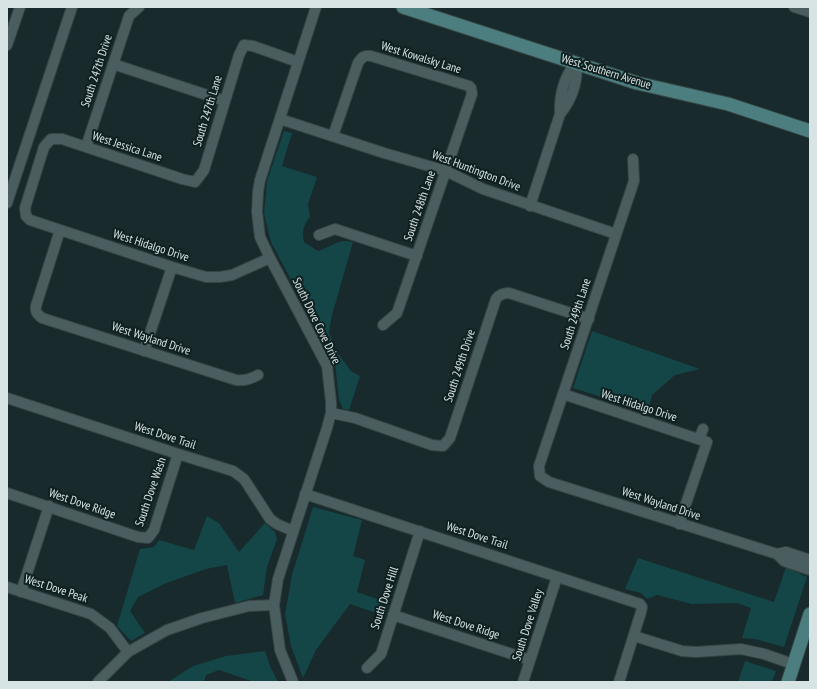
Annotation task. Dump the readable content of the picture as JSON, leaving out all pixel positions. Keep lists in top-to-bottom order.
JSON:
{
  "streets": {
    "main road": ["West Southern Avenue"],
    "street": [
      "West Kowalsky Lane",
      "South 247th Drive",
      "South 247th Lane",
      "West Jessica Lane",
      "West Huntington Drive",
      "South 248th Lane",
      "West Hidalgo Drive",
      "South 249th Lane",
      "South Dove Cove Drive",
      "West Wayland Drive",
      "South 249th Drive",
      "West Dove Trail",
      "South Dove Wash",
      "West Dove Ridge",
      "West Dove Peak",
      "South Dove Hill",
      "South Dove Valley"
    ]
  },
  "crossings": [
    ["West Kowalsky Lane", "West Huntington Drive"],
    ["West Kowalsky Lane", "South 248th Lane"],
    ["South 247th Drive", "West Jessica Lane"],
    ["South 247th Lane", "West Jessica Lane"],
    ["South 247th Lane", "South Dove Cove Drive"],
    ["West Jessica Lane", "West Hidalgo Drive"],
    ["West Huntington Drive", "South 248th Lane"],
    ["West Huntington Drive", "South 249th Lane"],
    ["West Huntington Drive", "South Dove Cove Drive"],
    ["West Hidalgo Drive", "South 249th Lane"],
    ["West Hidalgo Drive", "South Dove Cove Drive"],
    ["West Hidalgo Drive", "West Wayland Drive"],
    ["South 249th Lane", "West Wayland Drive"],
    ["South 249th Lane", "South 249th Drive"],
    ["South Dove Cove Drive", "South 249th Drive"],
    ["South Dove Cove Drive", "West Dove Trail"],
    ["West Dove Trail", "South Dove Wash"],
    ["West Dove Trail", "South Dove Hill"],
    ["West Dove Trail", "South Dove Valley"],
    ["South Dove Wash", "West Dove Ridge"],
    ["West Dove Ridge", "South Dove Hill"],
    ["West Dove Ridge", "South Dove Valley"]
  ]
}
